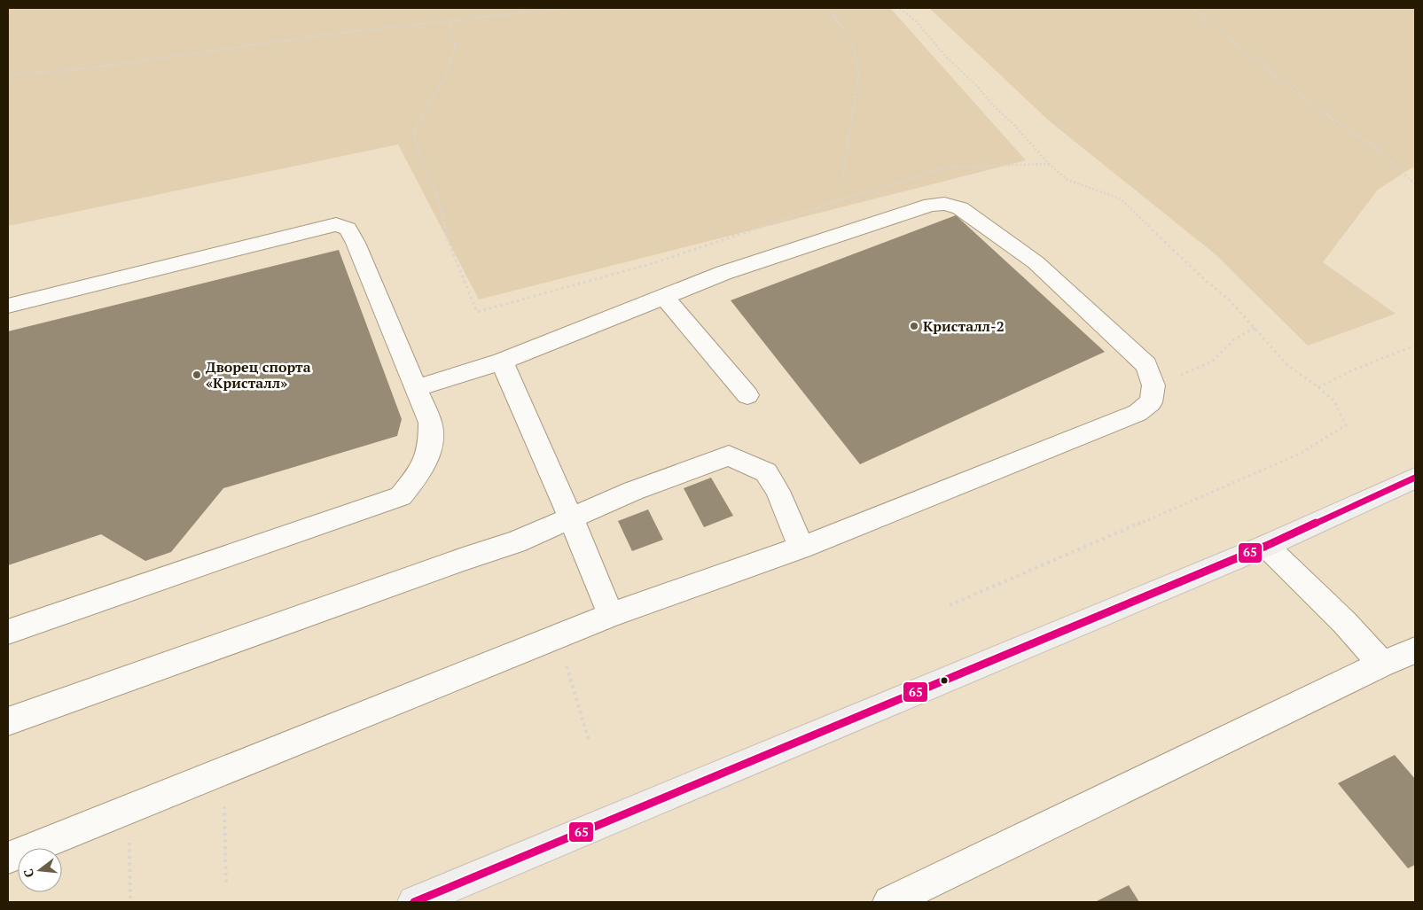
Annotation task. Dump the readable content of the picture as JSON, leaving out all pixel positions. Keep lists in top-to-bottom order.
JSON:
{
  "places": ["Кристалл-2", "Дворец спорта «Кристалл»"],
  "lines": ["transit line 65"],
  "north": "left"
}
